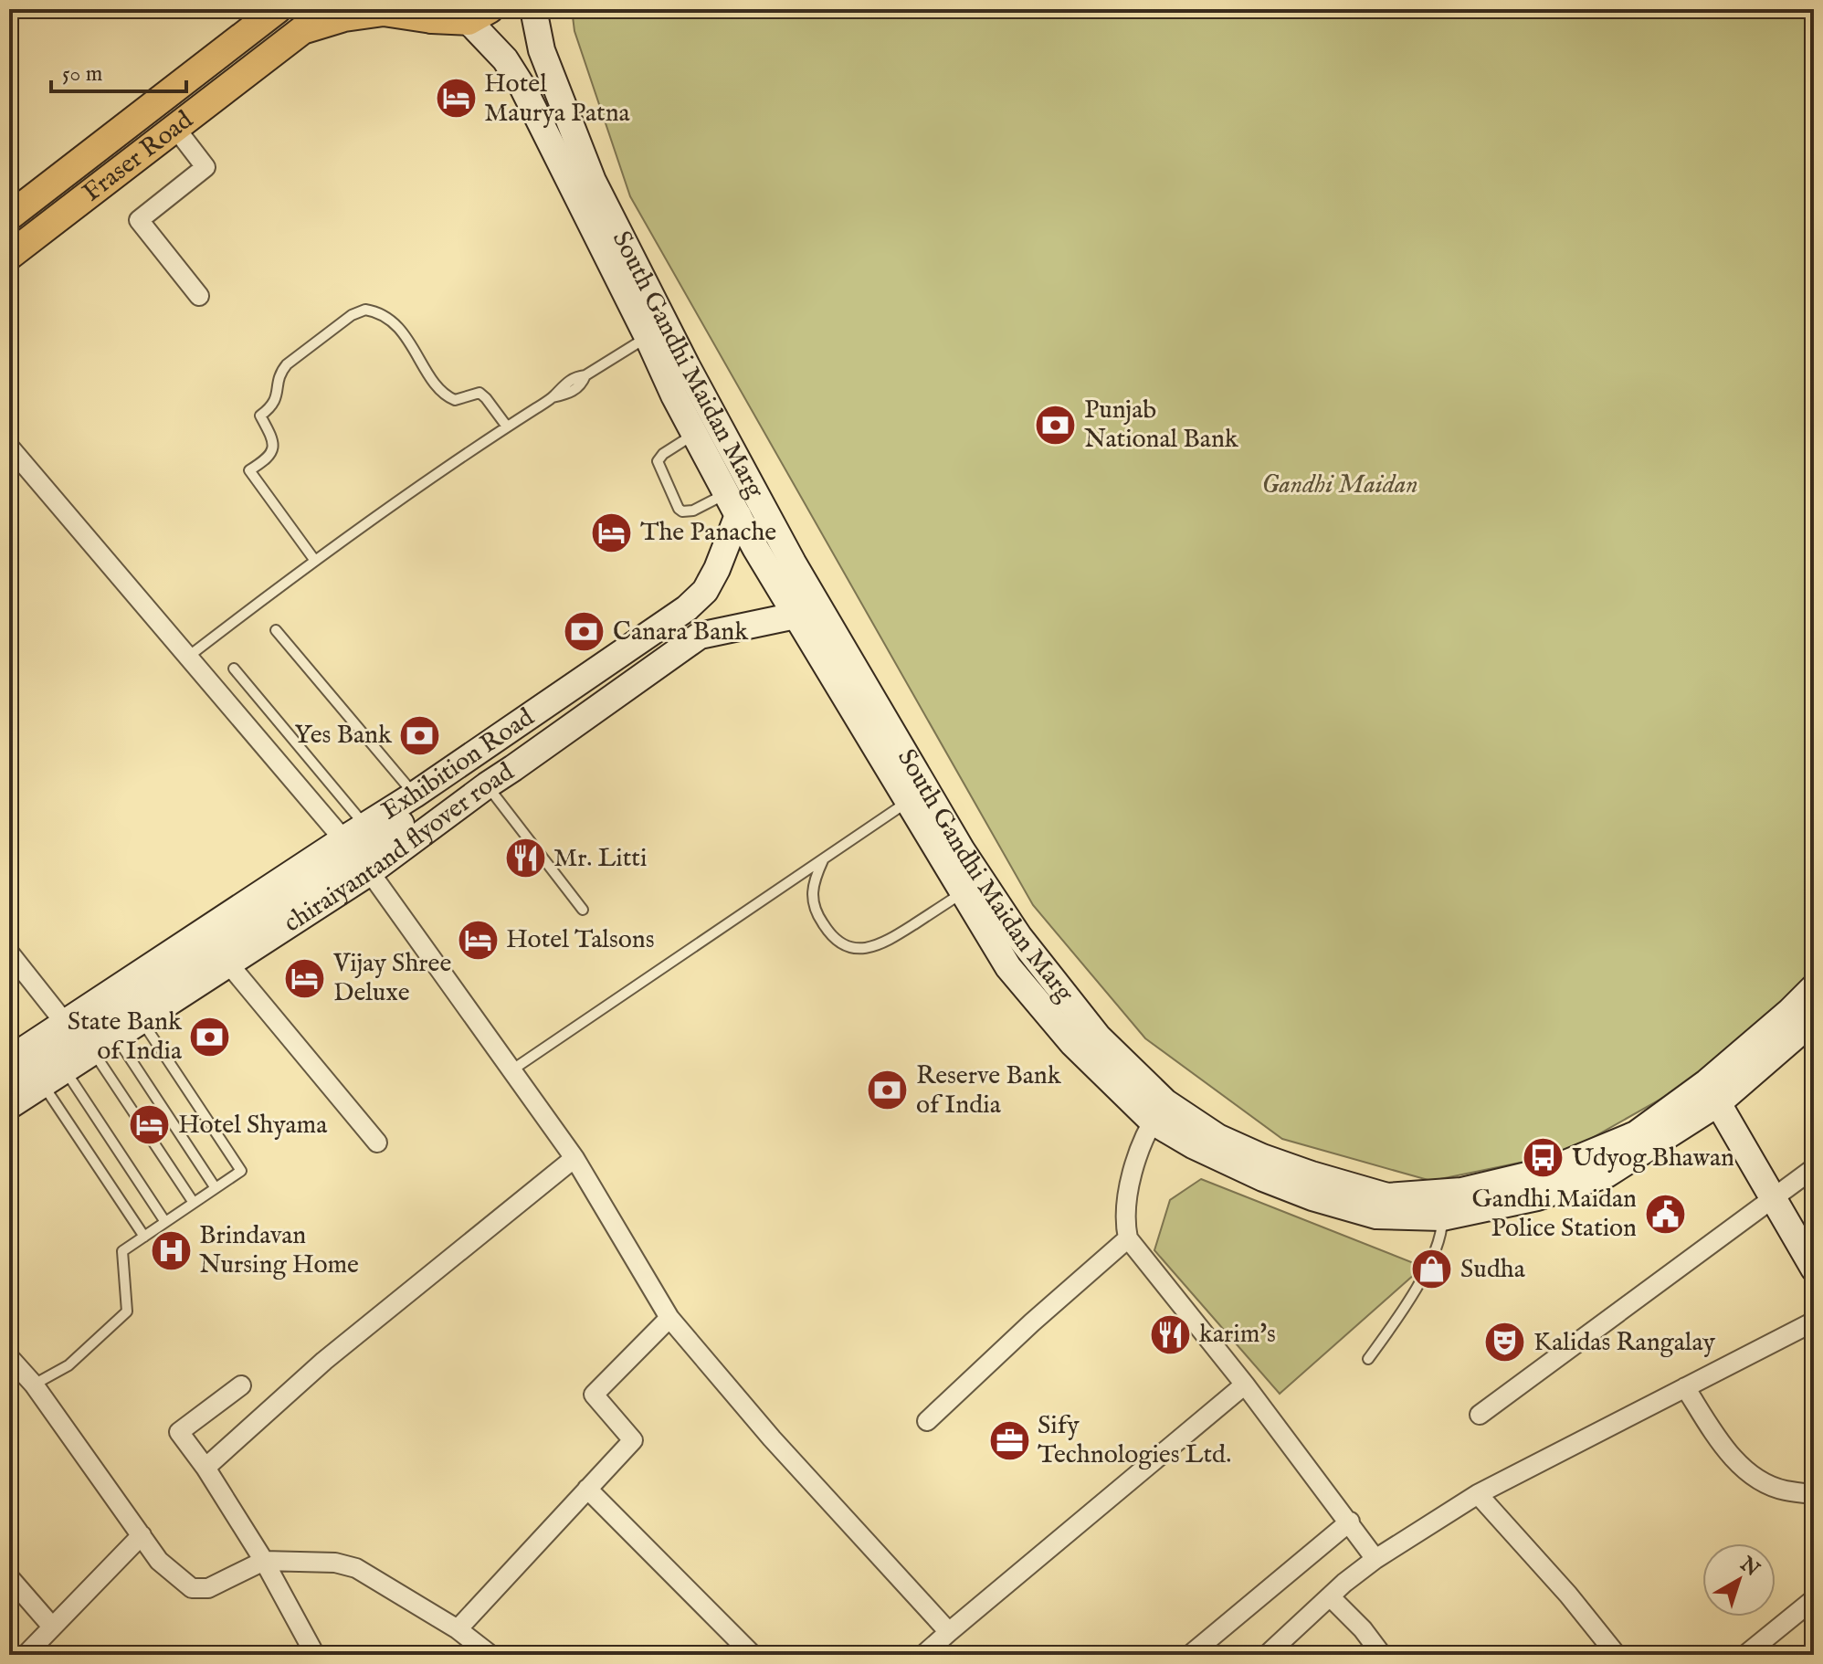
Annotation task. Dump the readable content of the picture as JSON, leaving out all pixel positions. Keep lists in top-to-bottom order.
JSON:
{
  "streets": {
    "main road": [
      "Fraser Road",
      "South Gandhi Maidan Marg",
      "Exhibition Road",
      "chiraiyantand flyover road"
    ]
  },
  "parks": ["Gandhi Maidan"],
  "places": {
    "hotel": [
      "Hotel Maurya Patna",
      "The Panache",
      "Hotel Talsons",
      "Vijay Shree Deluxe",
      "Hotel Shyama"
    ],
    "bank": [
      "Punjab National Bank",
      "Canara Bank",
      "Yes Bank",
      "State Bank of India",
      "Reserve Bank of India"
    ],
    "restaurant": ["Mr. Litti", "karim's"],
    "bus stop": ["Udyog Bhawan"],
    "public building": ["Gandhi Maidan Police Station"],
    "hospital": ["Brindavan Nursing Home"],
    "shop": ["Sudha"],
    "theatre": ["Kalidas Rangalay"],
    "office": ["Sify Technologies Ltd."]
  },
  "scale_bar": "50 m",
  "north": "top right"
}
